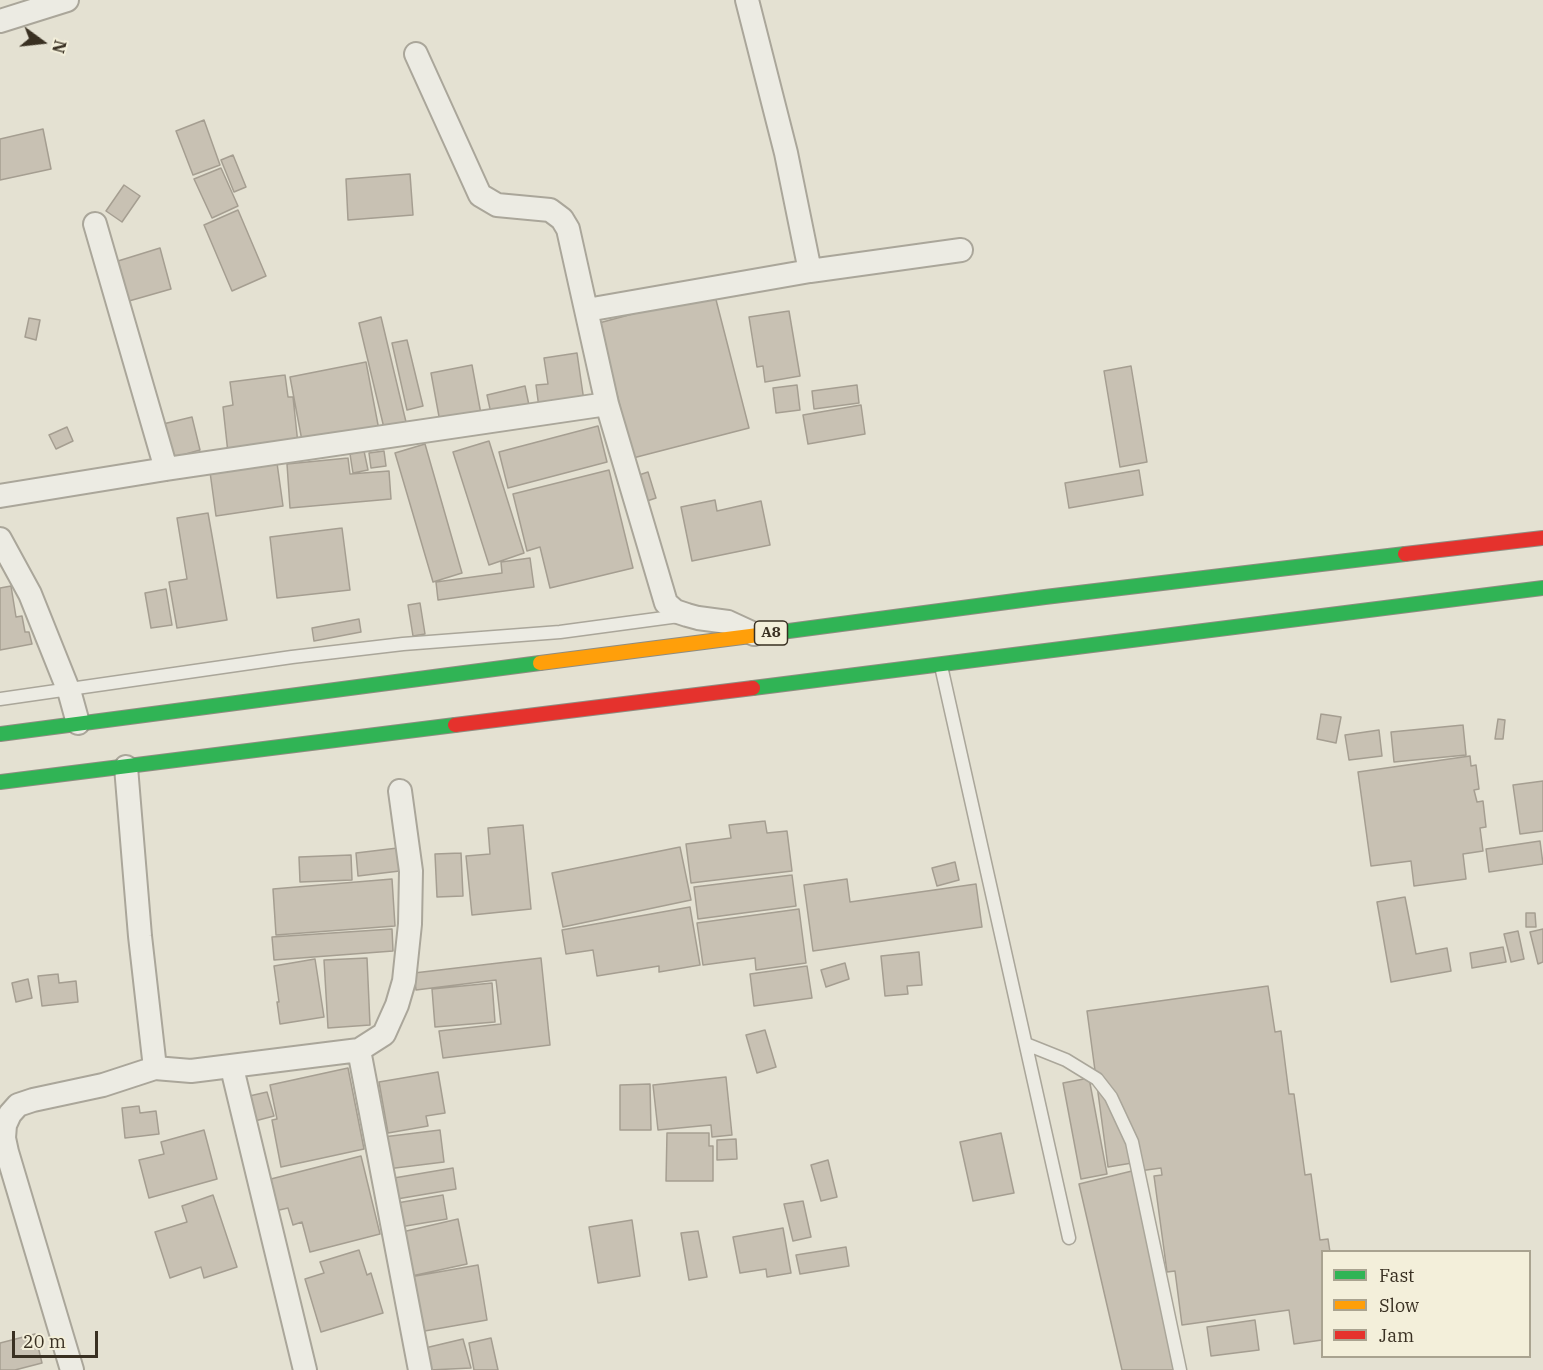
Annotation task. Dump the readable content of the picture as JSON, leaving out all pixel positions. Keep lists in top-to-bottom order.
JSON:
{
  "streets": {
    "highway": ["A8"]
  },
  "legend": ["Fast", "Slow", "Jam"],
  "scale_bar": "20 m",
  "north": "right"
}
